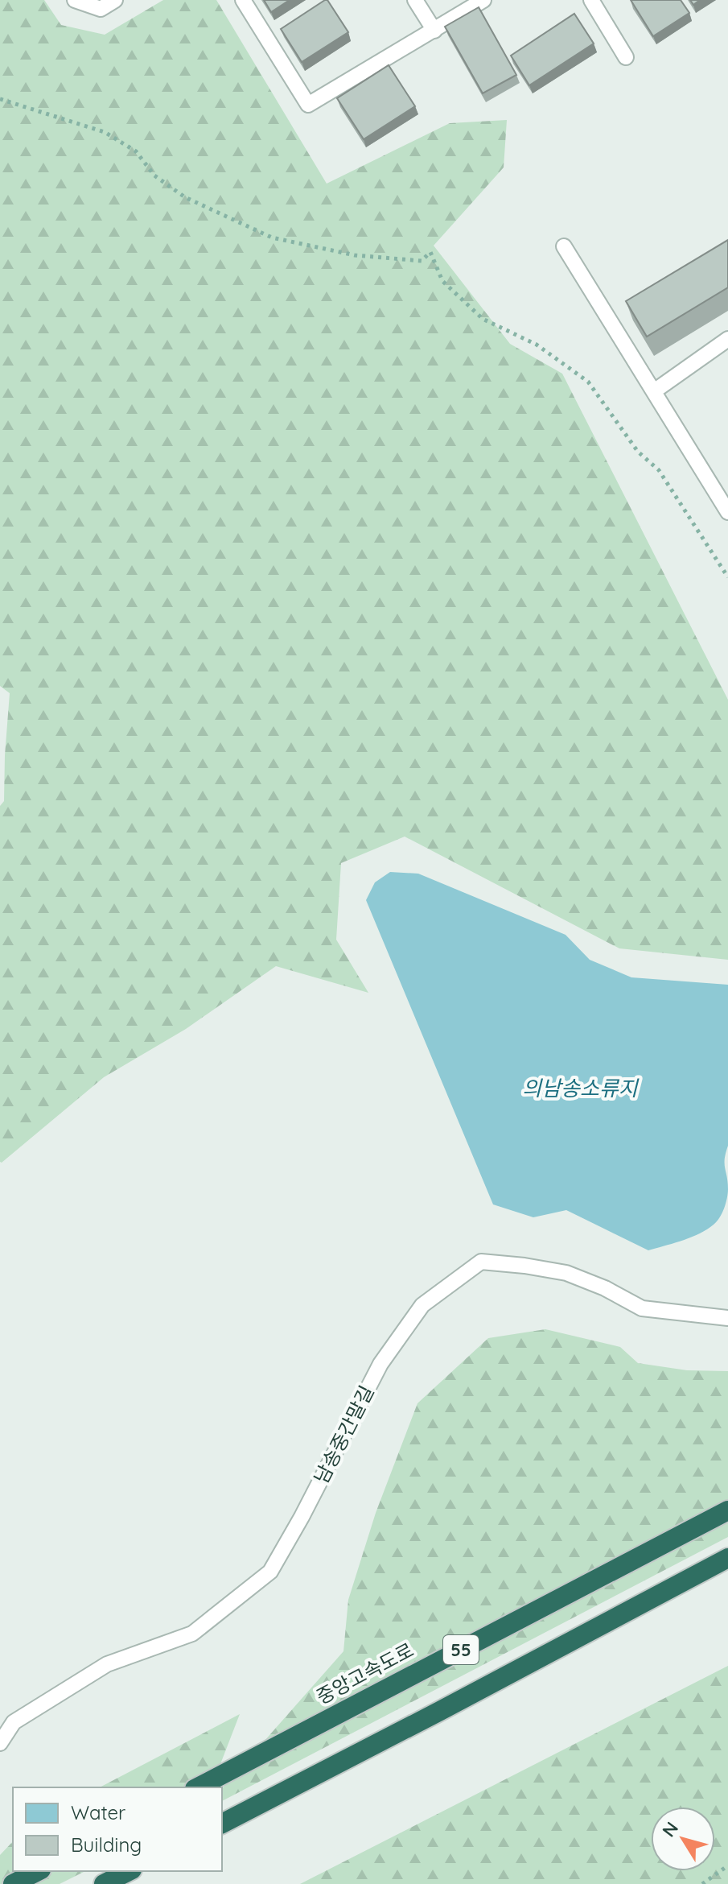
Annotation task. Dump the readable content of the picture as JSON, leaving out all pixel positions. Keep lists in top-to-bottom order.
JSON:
{
  "streets": {
    "highway": ["55", "중앙고속도로"],
    "lane": ["남송중간말길"]
  },
  "water": ["의남송소류지"],
  "legend": ["Water", "Building"],
  "north": "top left"
}
